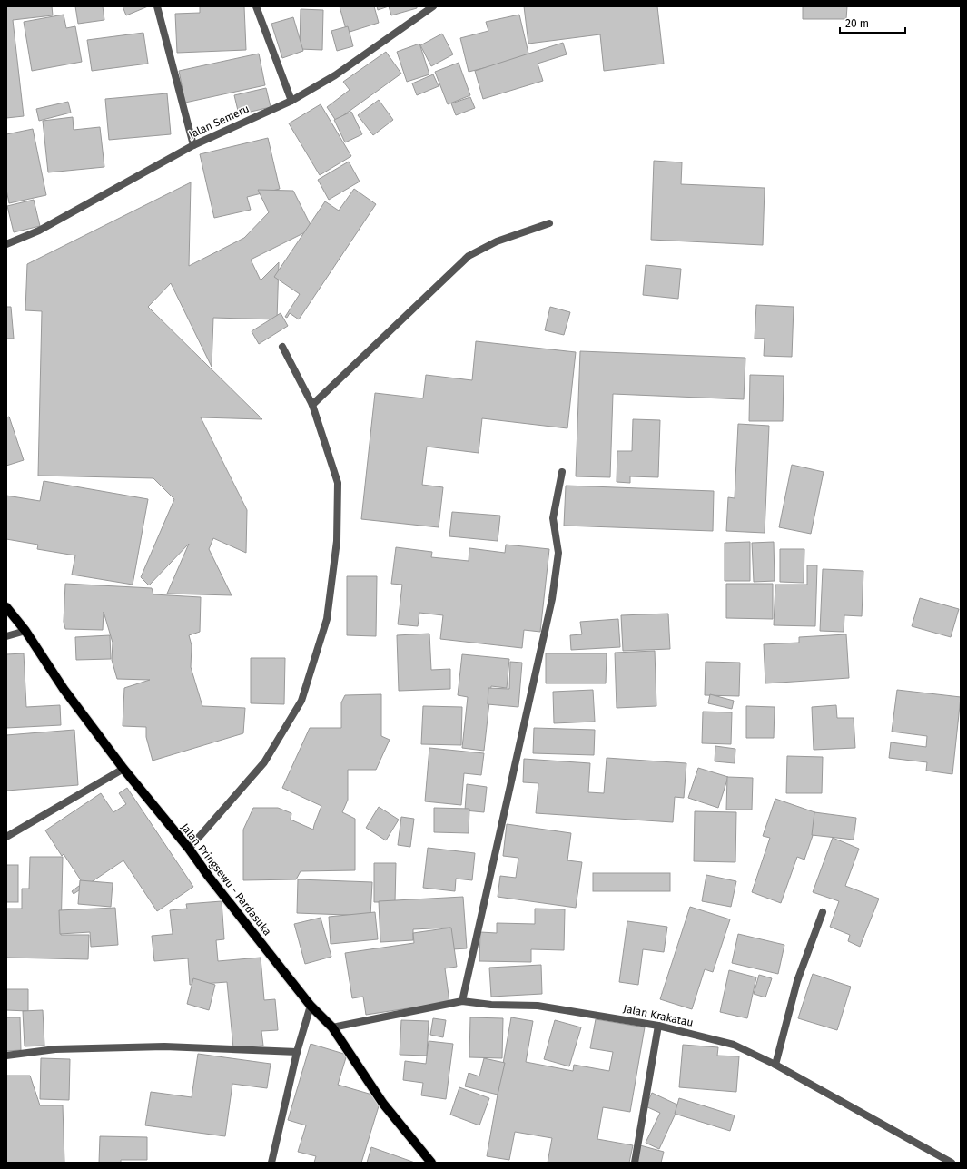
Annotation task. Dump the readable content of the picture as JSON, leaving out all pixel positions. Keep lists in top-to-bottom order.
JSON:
{
  "streets": {
    "main road": ["Jalan Pringsewu - Pardasuka"],
    "street": ["Jalan Semeru", "Jalan Krakatau"]
  },
  "crossings": [
    ["Jalan Pringsewu - Pardasuka", "Jalan Krakatau"]
  ],
  "scale_bar": "20 m"
}
